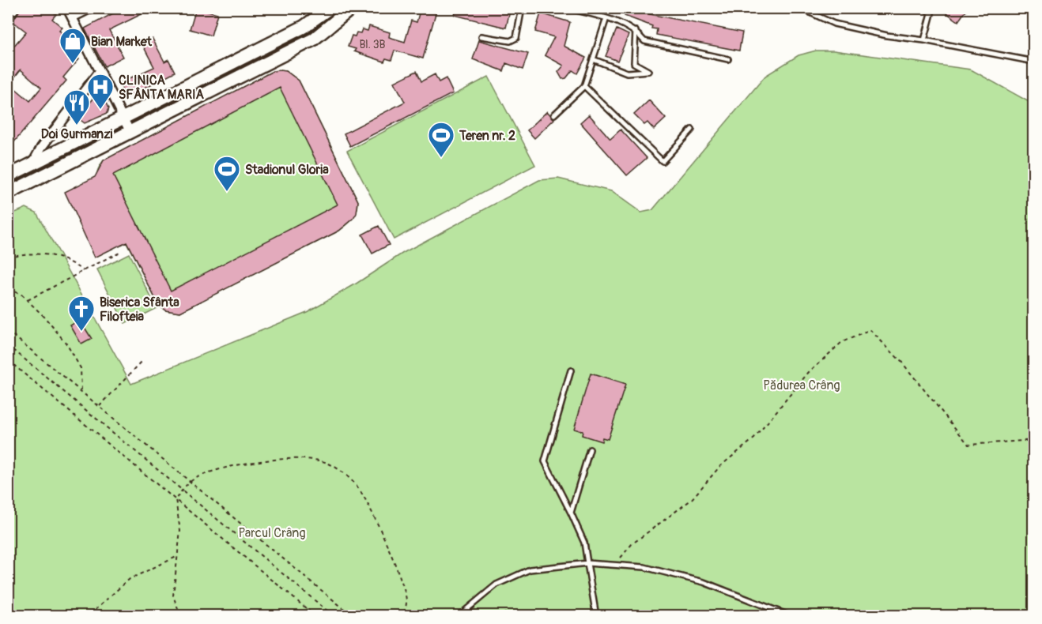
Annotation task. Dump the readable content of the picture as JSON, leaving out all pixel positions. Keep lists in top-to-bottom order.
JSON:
{
  "parks": ["Pădurea Crâng", "Parcul Crâng"],
  "places": {
    "shop": ["Bian Market"],
    "hospital": ["CLINICA SFÂNTA MARIA"],
    "restaurant": ["Doi Gurmanzi"],
    "sports": ["Teren nr. 2", "Stadionul Gloria"],
    "church": ["Biserica Sfânta Filofteia"]
  },
  "house_numbers": ["Bl. 3B"]
}
